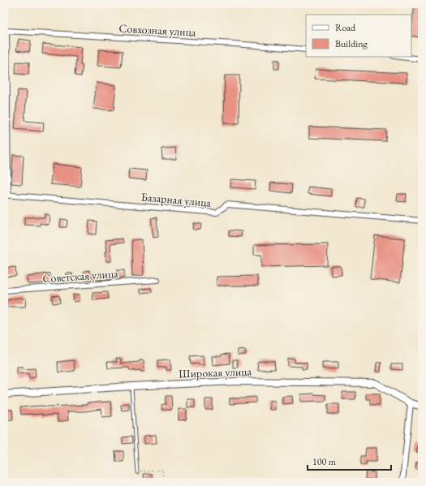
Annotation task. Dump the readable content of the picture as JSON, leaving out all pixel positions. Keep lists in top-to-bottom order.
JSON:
{
  "streets": {
    "street": [
      "Совхозная улица",
      "Базарная улица",
      "Советская улица",
      "Широкая улица"
    ]
  },
  "legend": ["Road", "Building"],
  "scale_bar": "100 m"
}
